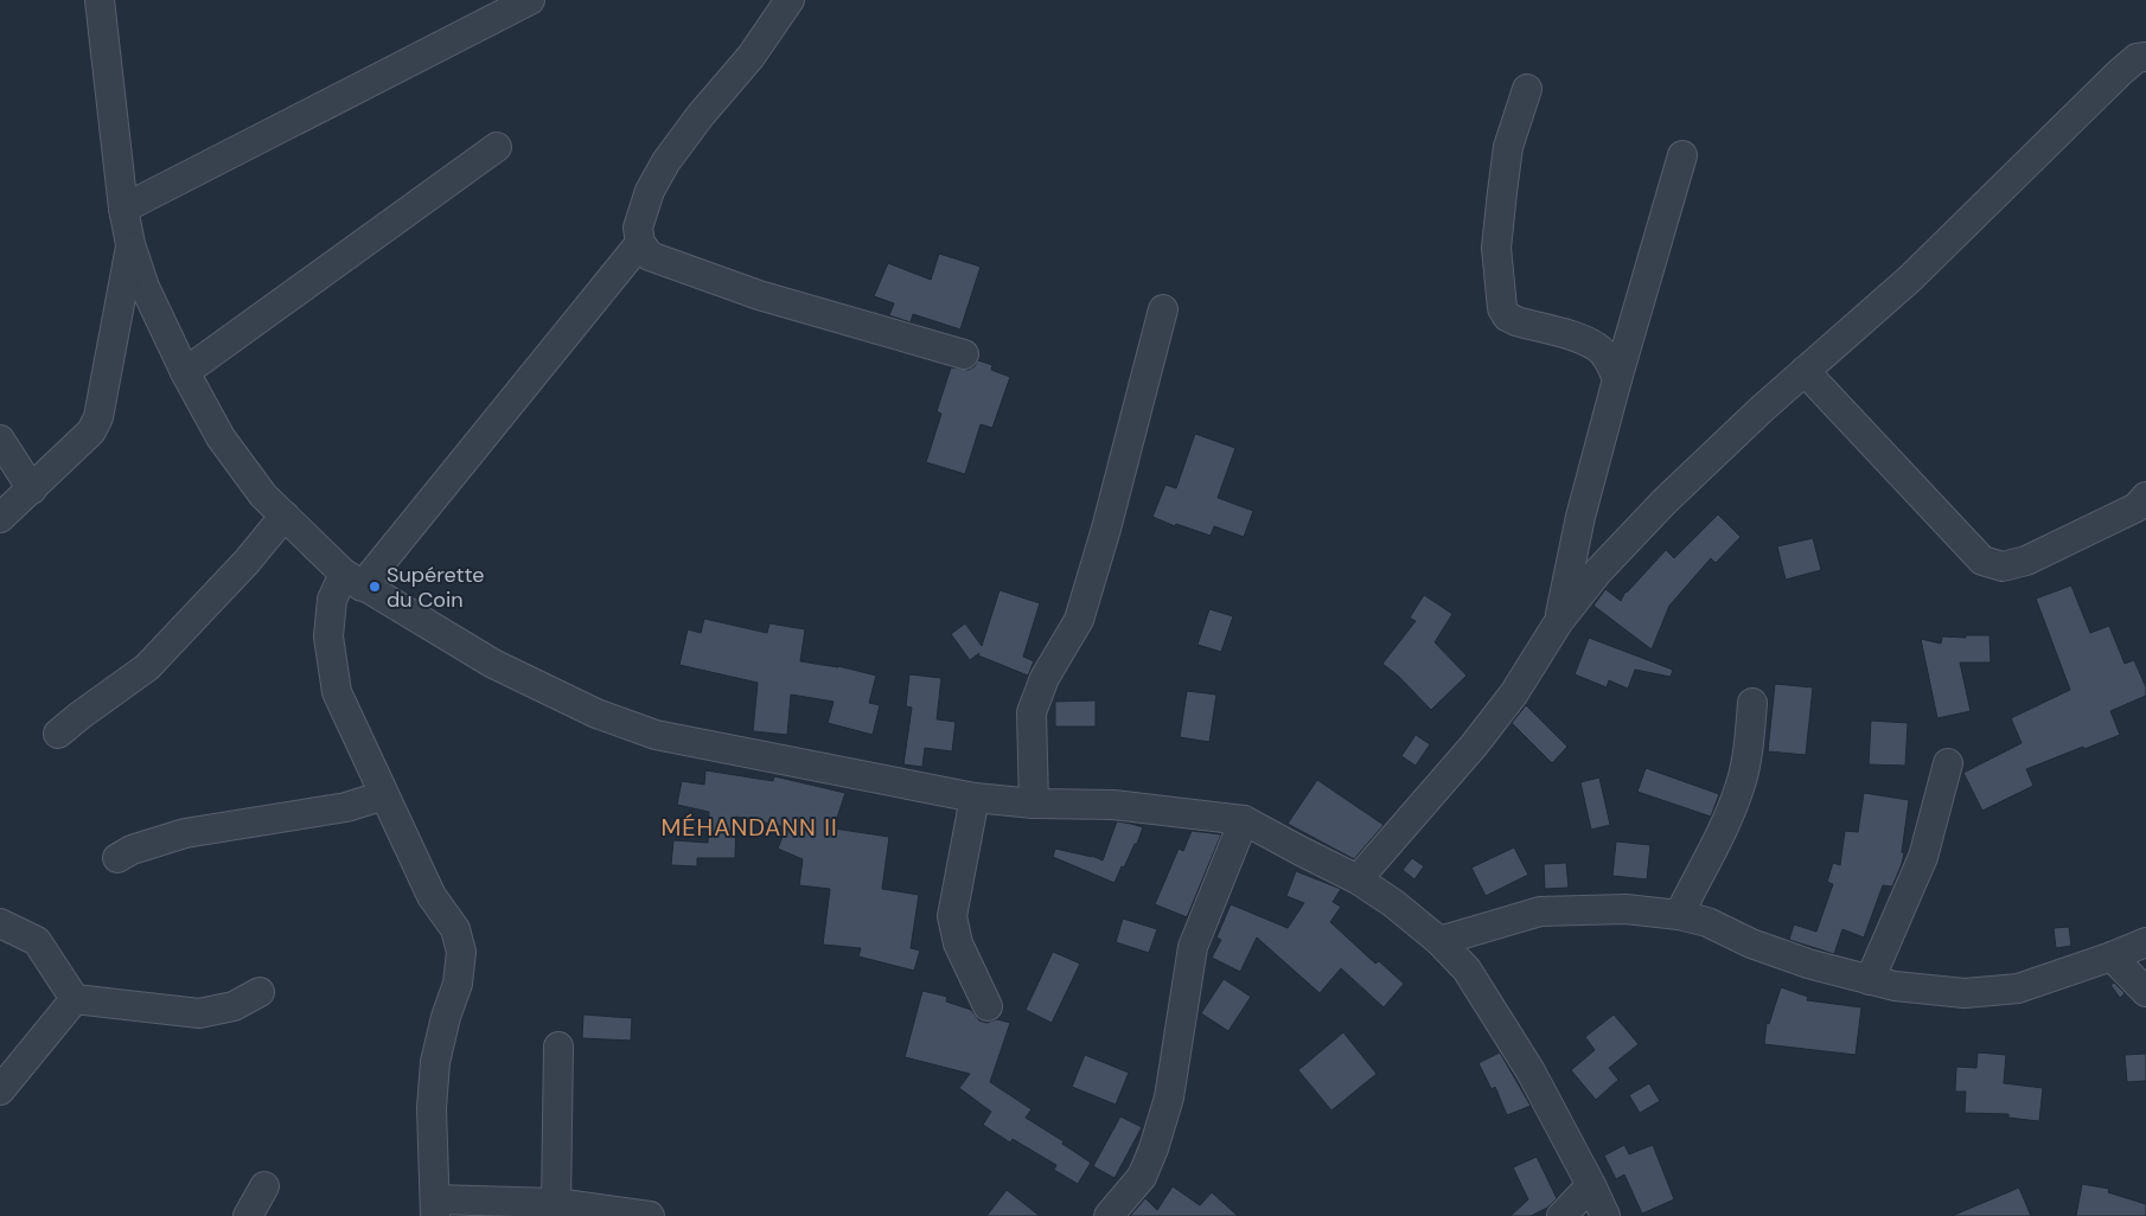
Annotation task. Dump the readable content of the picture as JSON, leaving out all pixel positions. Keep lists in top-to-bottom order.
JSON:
{
  "districts": ["MÉHANDANN II"],
  "places": ["Supérette du Coin"]
}
